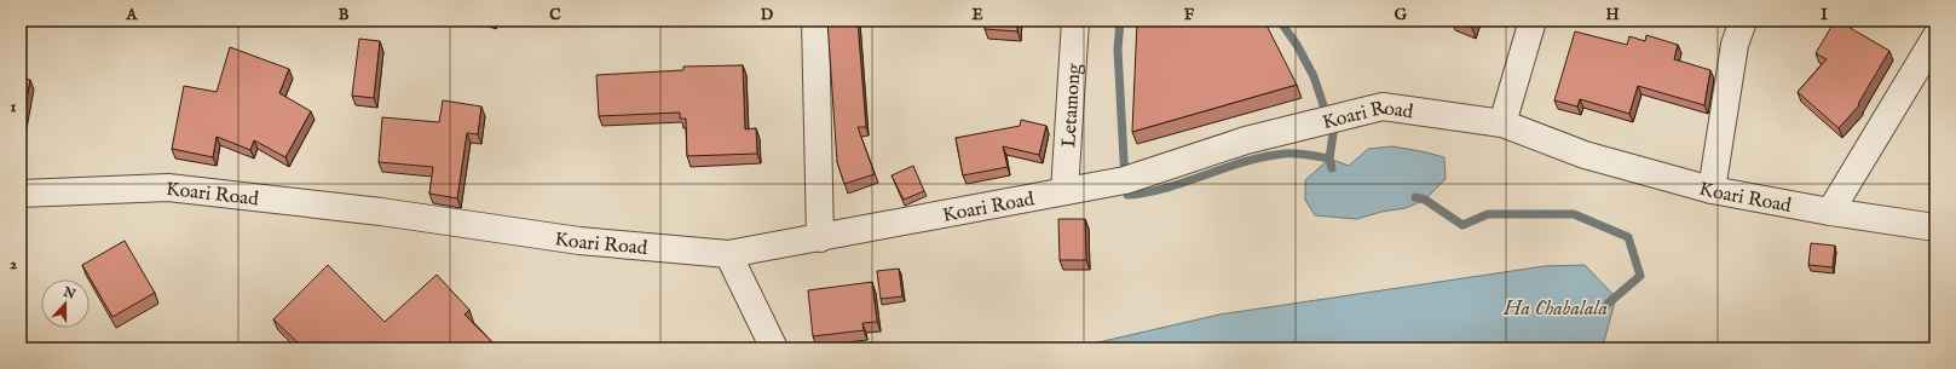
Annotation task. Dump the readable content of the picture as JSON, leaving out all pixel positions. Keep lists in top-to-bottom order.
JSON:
{
  "streets": {
    "street": ["Letamong", "Koari Road"]
  },
  "crossings": [
    ["Letamong", "Koari Road"]
  ],
  "water": ["Ha Chabalala"],
  "north": "top",
  "grid": {
    "columns": [
      "A",
      "B",
      "C",
      "D",
      "E",
      "F",
      "G",
      "H",
      "I"
    ],
    "rows": ["1", "2"]
  }
}
